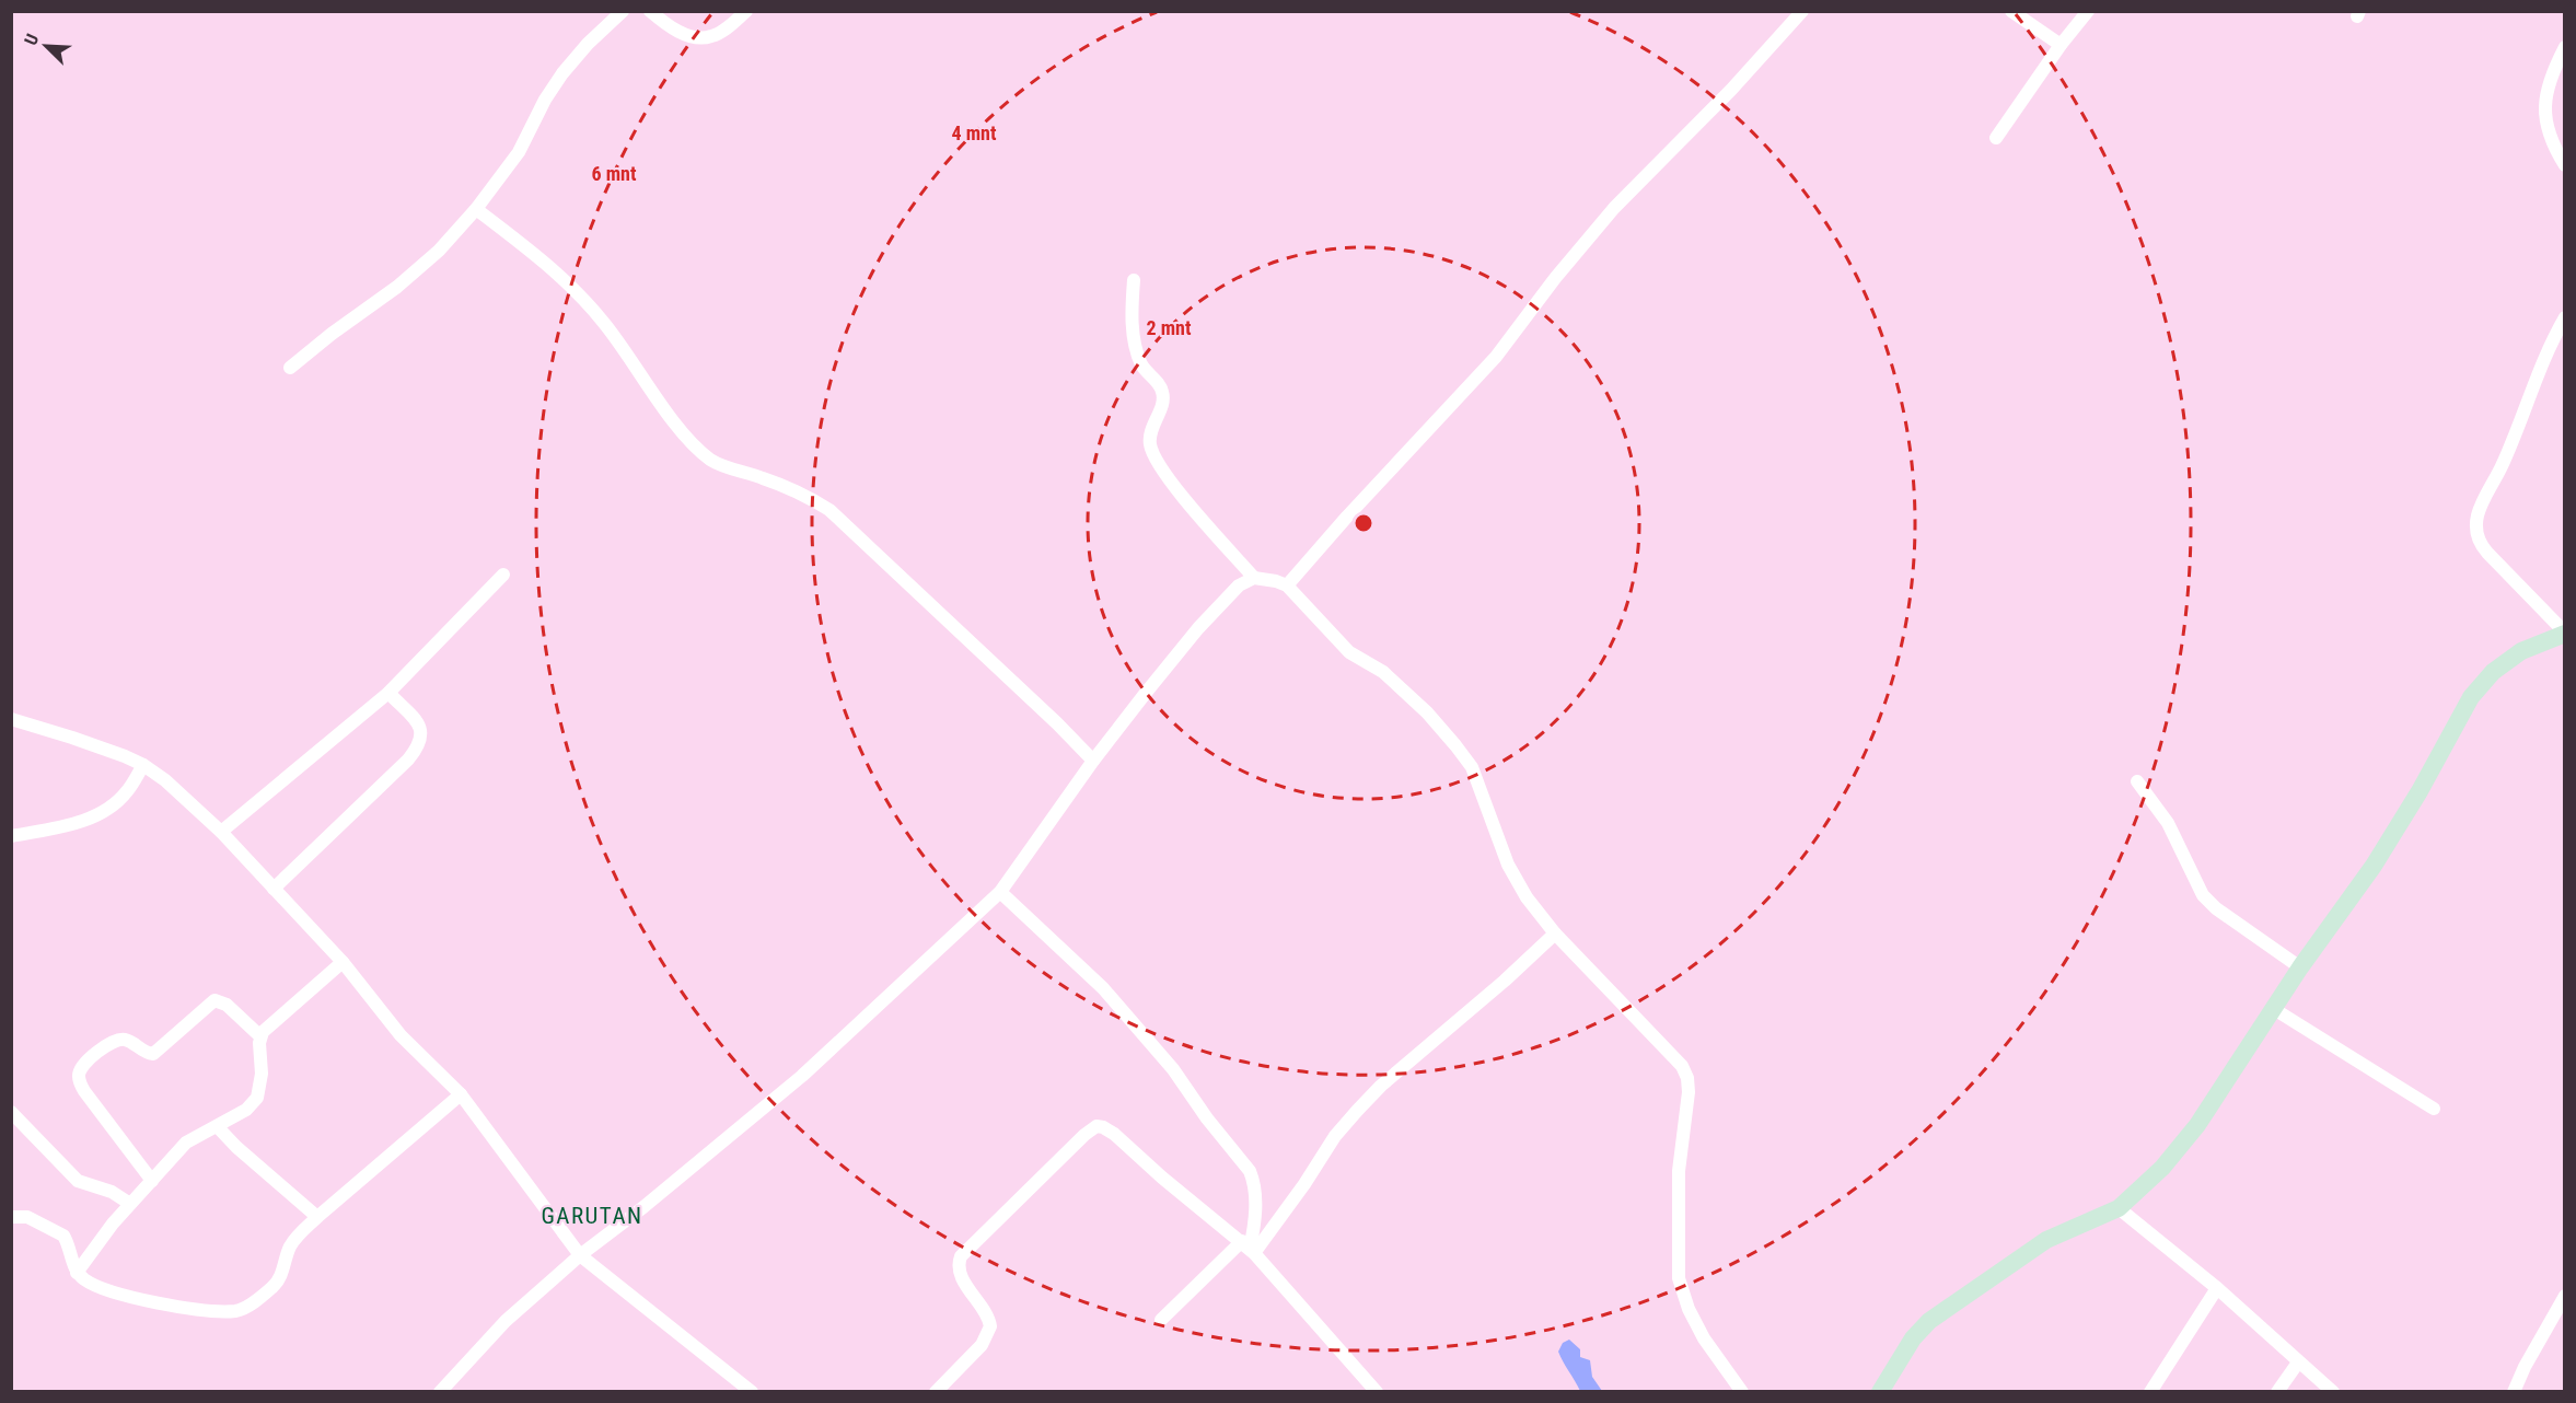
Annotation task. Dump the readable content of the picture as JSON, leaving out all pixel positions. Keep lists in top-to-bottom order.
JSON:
{
  "districts": ["GARUTAN"],
  "north": "top left",
  "rings": ["4 mnt", "6 mnt", "2 mnt"]
}
